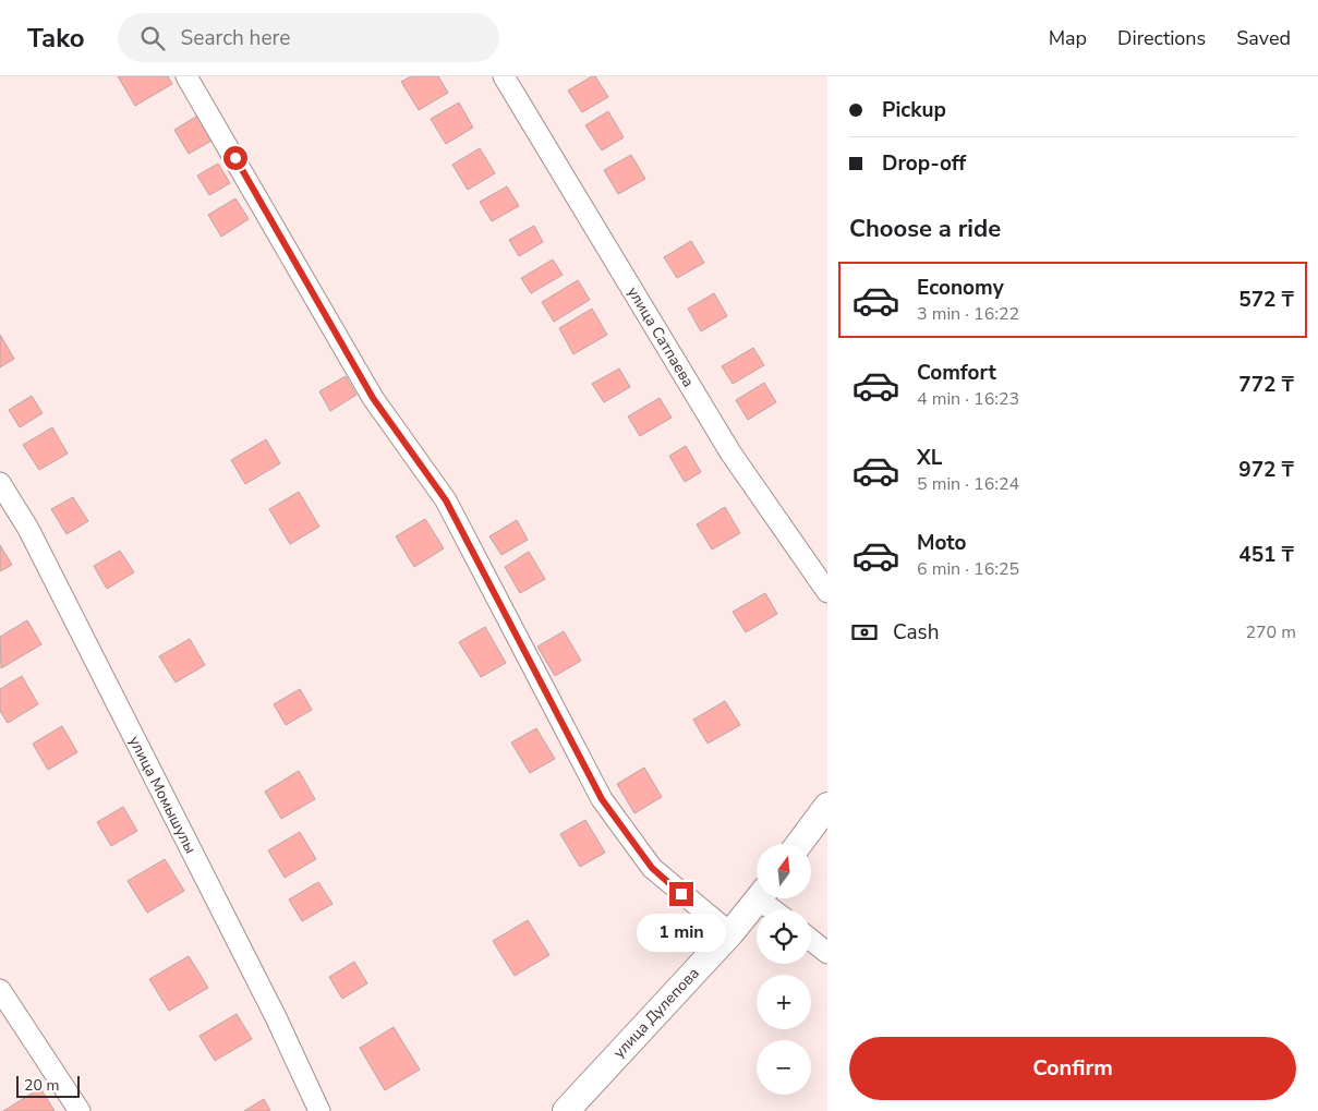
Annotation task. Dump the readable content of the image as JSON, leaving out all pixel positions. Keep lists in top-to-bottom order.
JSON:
{
  "streets": {
    "street": ["улица Сатпаева", "улица Момышулы", "улица Дулепова"]
  },
  "scale_bar": "20 m",
  "north": "top",
  "page": {
    "header": "Tako",
    "search": "Search here",
    "nav": ["Map", "Directions", "Saved"],
    "banner": ["Pickup", "Drop-off"],
    "heading": "Choose a ride",
    "list": [
      {
        "name": "Economy",
        "note": "3 min · 16:22",
        "value": "572 ₸"
      },
      {
        "name": "Comfort",
        "note": "4 min · 16:23",
        "value": "772 ₸"
      },
      {
        "name": "XL",
        "note": "5 min · 16:24",
        "value": "972 ₸"
      },
      {
        "name": "Moto",
        "note": "6 min · 16:25",
        "value": "451 ₸"
      }
    ],
    "pay": ["Cash", "270 m"],
    "map_buttons": ["+", "−"],
    "bubble": "1 min",
    "buttons": "Confirm",
    "scale": "20 m"
  }
}
